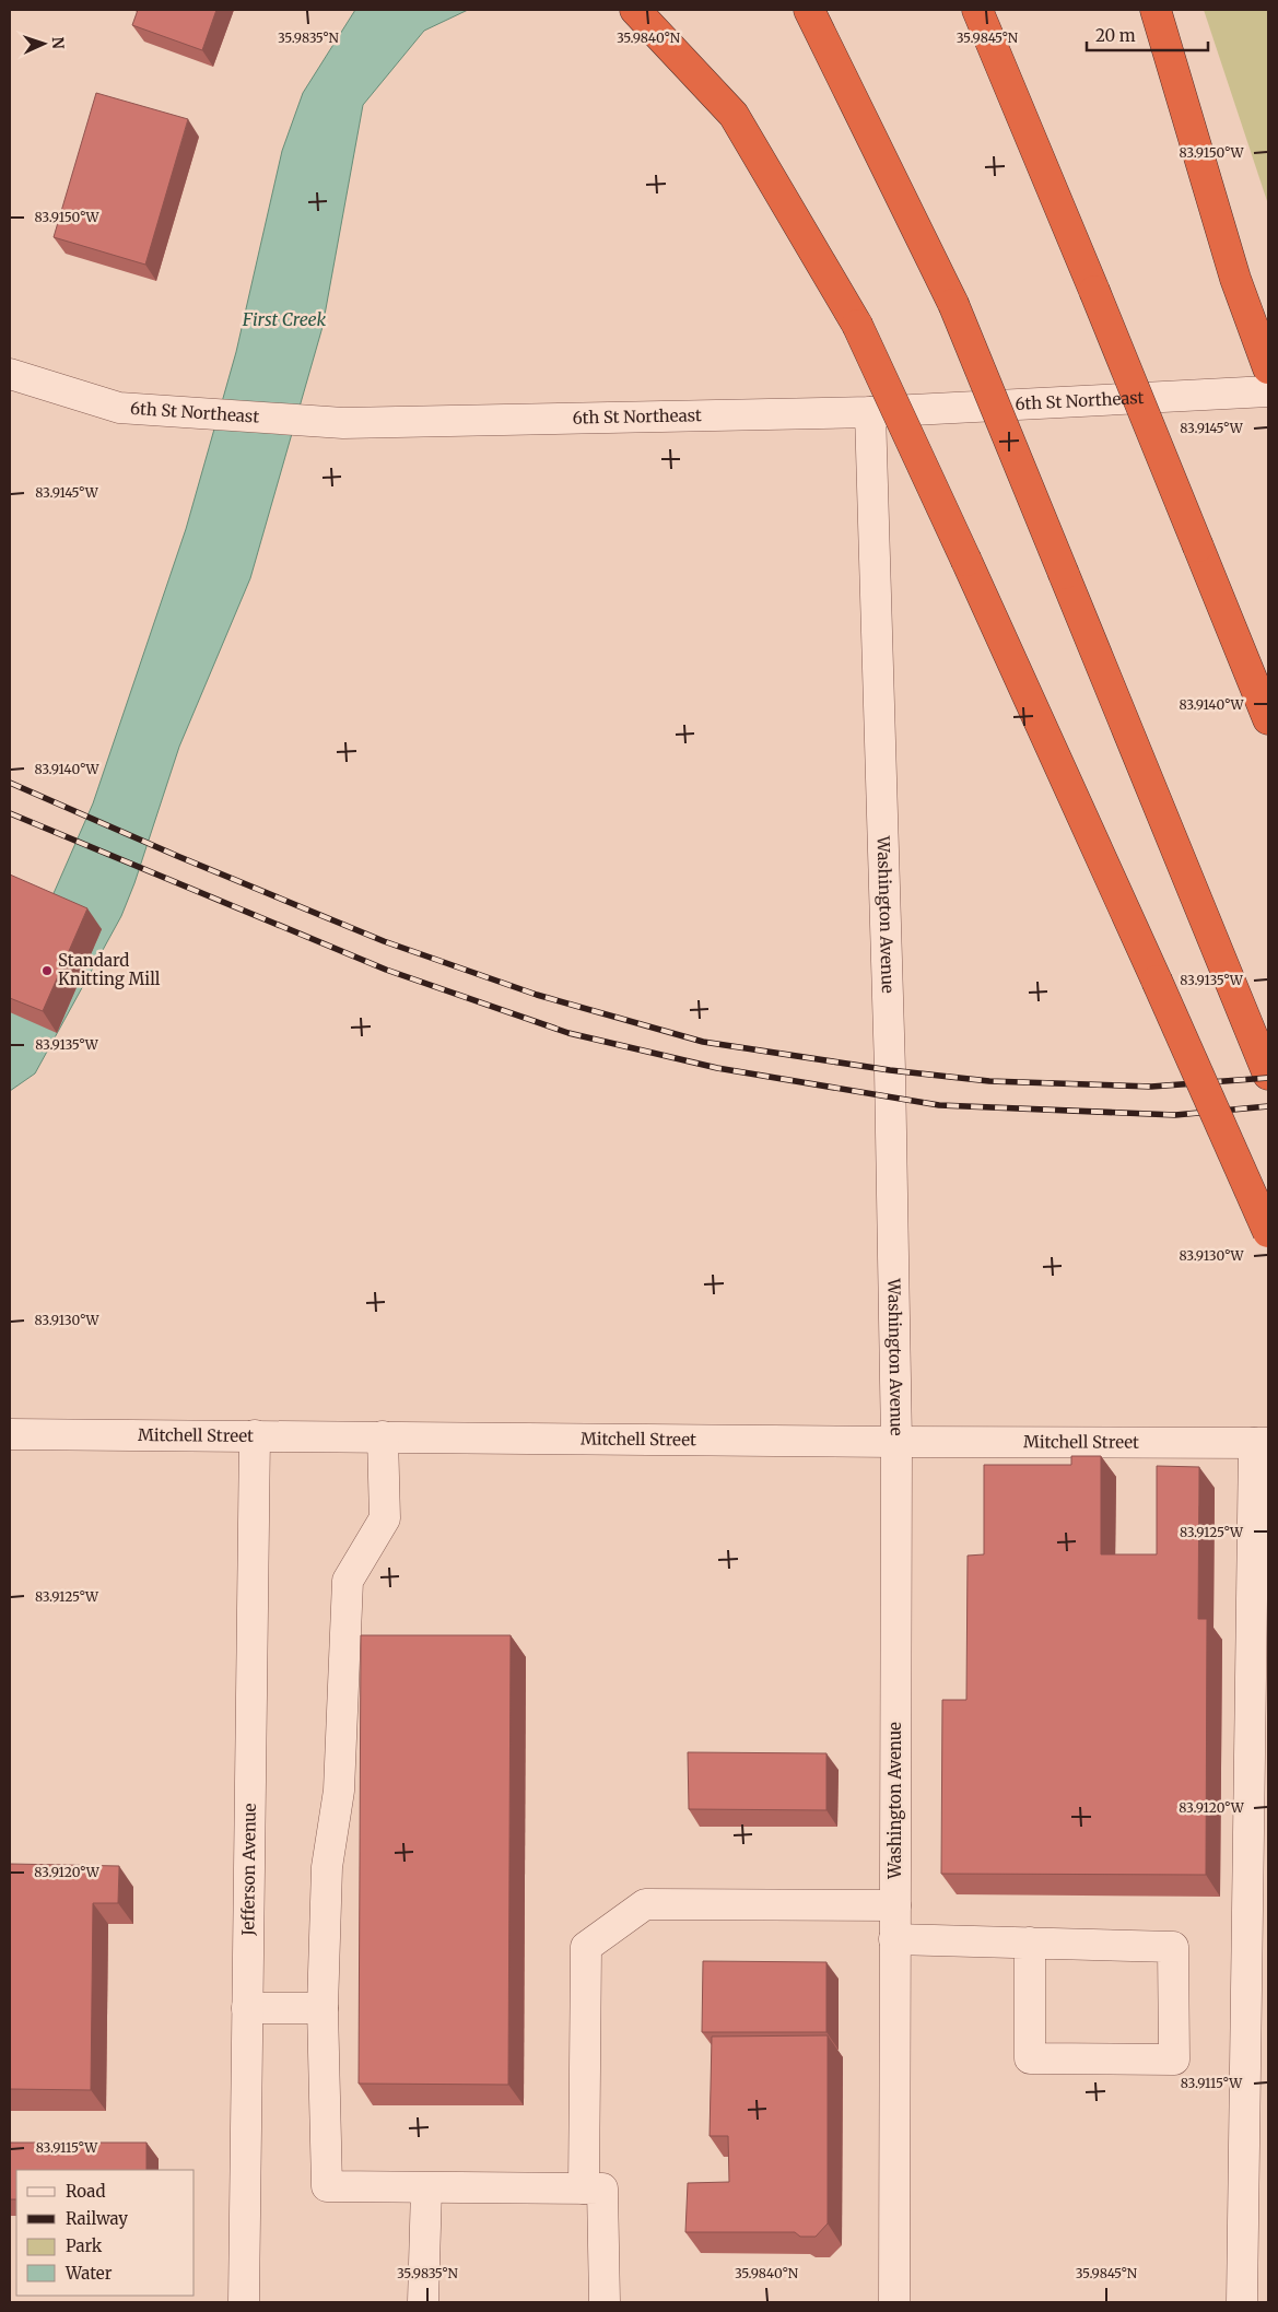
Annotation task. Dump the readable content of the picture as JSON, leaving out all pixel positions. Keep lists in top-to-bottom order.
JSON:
{
  "streets": {
    "street": [
      "6th St Northeast",
      "Washington Avenue",
      "Mitchell Street",
      "Jefferson Avenue"
    ]
  },
  "crossings": [
    ["6th St Northeast", "Washington Avenue"],
    ["Washington Avenue", "Mitchell Street"],
    ["Mitchell Street", "Jefferson Avenue"]
  ],
  "water": ["First Creek"],
  "places": ["Standard Knitting Mill"],
  "legend": [
    "Road",
    "Railway",
    "Park",
    "Water"
  ],
  "scale_bar": "20 m",
  "north": "right",
  "coordinates": [
    "35.9835°N",
    "35.9840°N",
    "35.9845°N",
    "83.9150°W",
    "83.9145°W",
    "83.9140°W",
    "83.9135°W",
    "83.9130°W",
    "83.9125°W",
    "83.9120°W",
    "83.9115°W"
  ]
}
